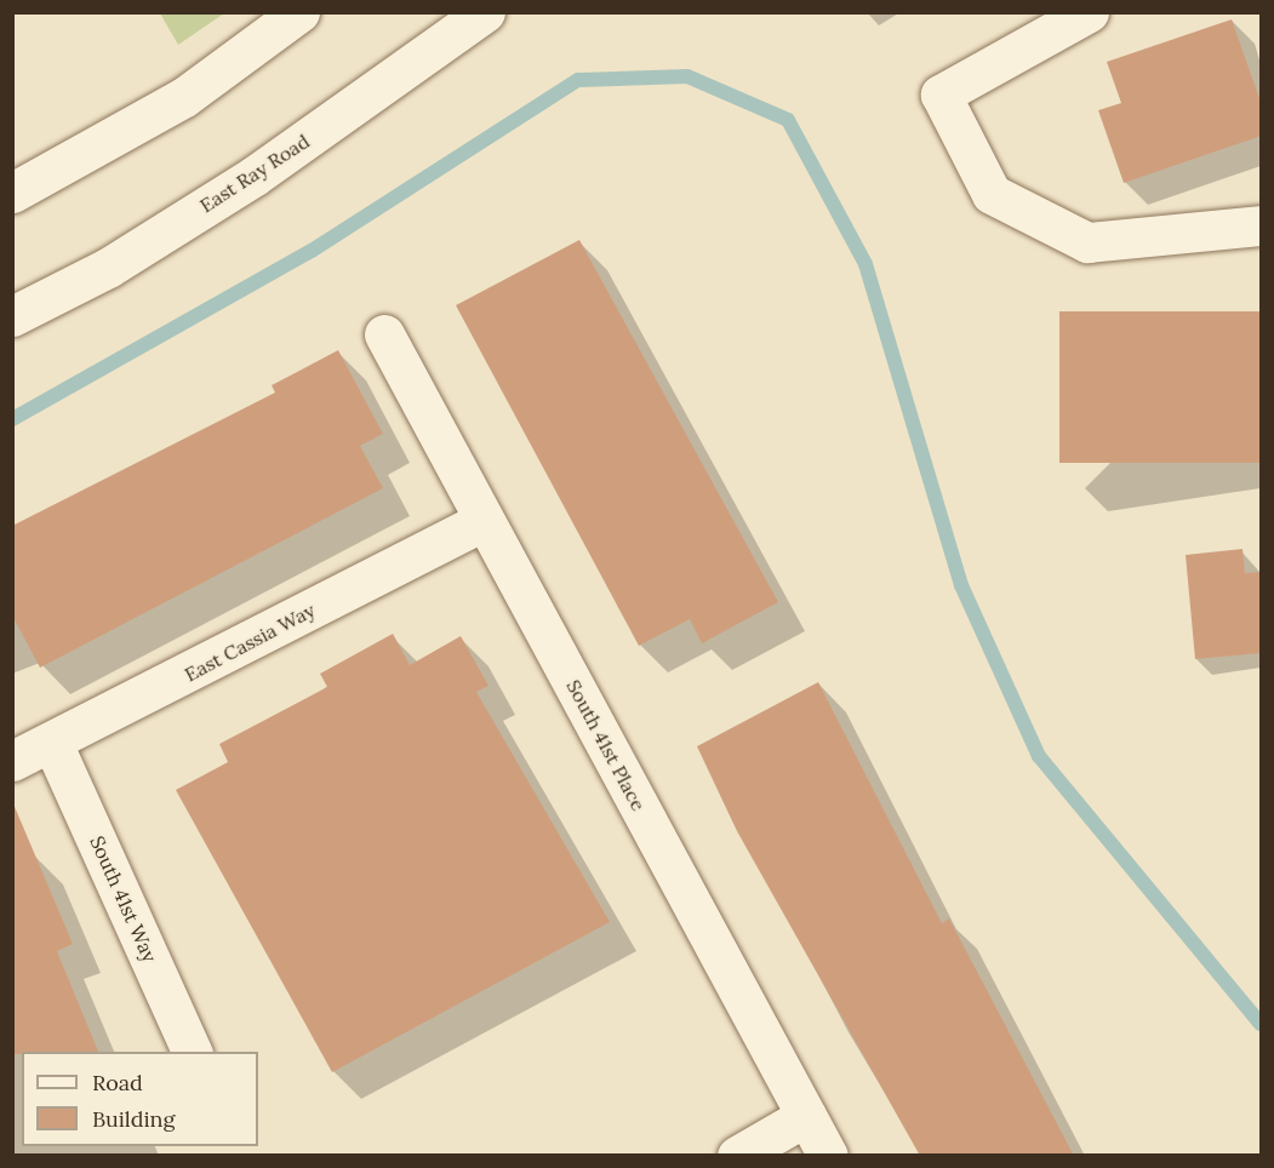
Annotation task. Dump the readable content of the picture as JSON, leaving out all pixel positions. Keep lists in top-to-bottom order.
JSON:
{
  "streets": {
    "street": [
      "East Ray Road",
      "East Cassia Way",
      "South 41st Place",
      "South 41st Way"
    ]
  },
  "crossings": [
    ["East Cassia Way", "South 41st Place"],
    ["East Cassia Way", "South 41st Way"]
  ],
  "legend": ["Road", "Building"]
}
